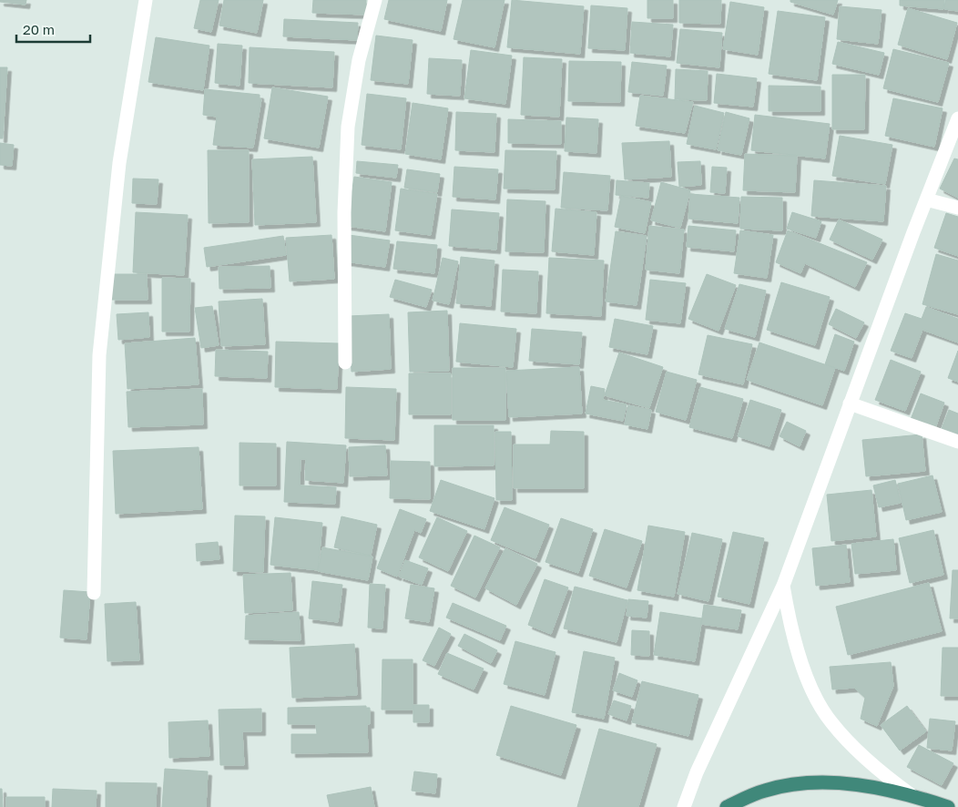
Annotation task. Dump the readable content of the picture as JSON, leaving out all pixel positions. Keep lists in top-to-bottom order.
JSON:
{
  "scale_bar": "20 m"
}
